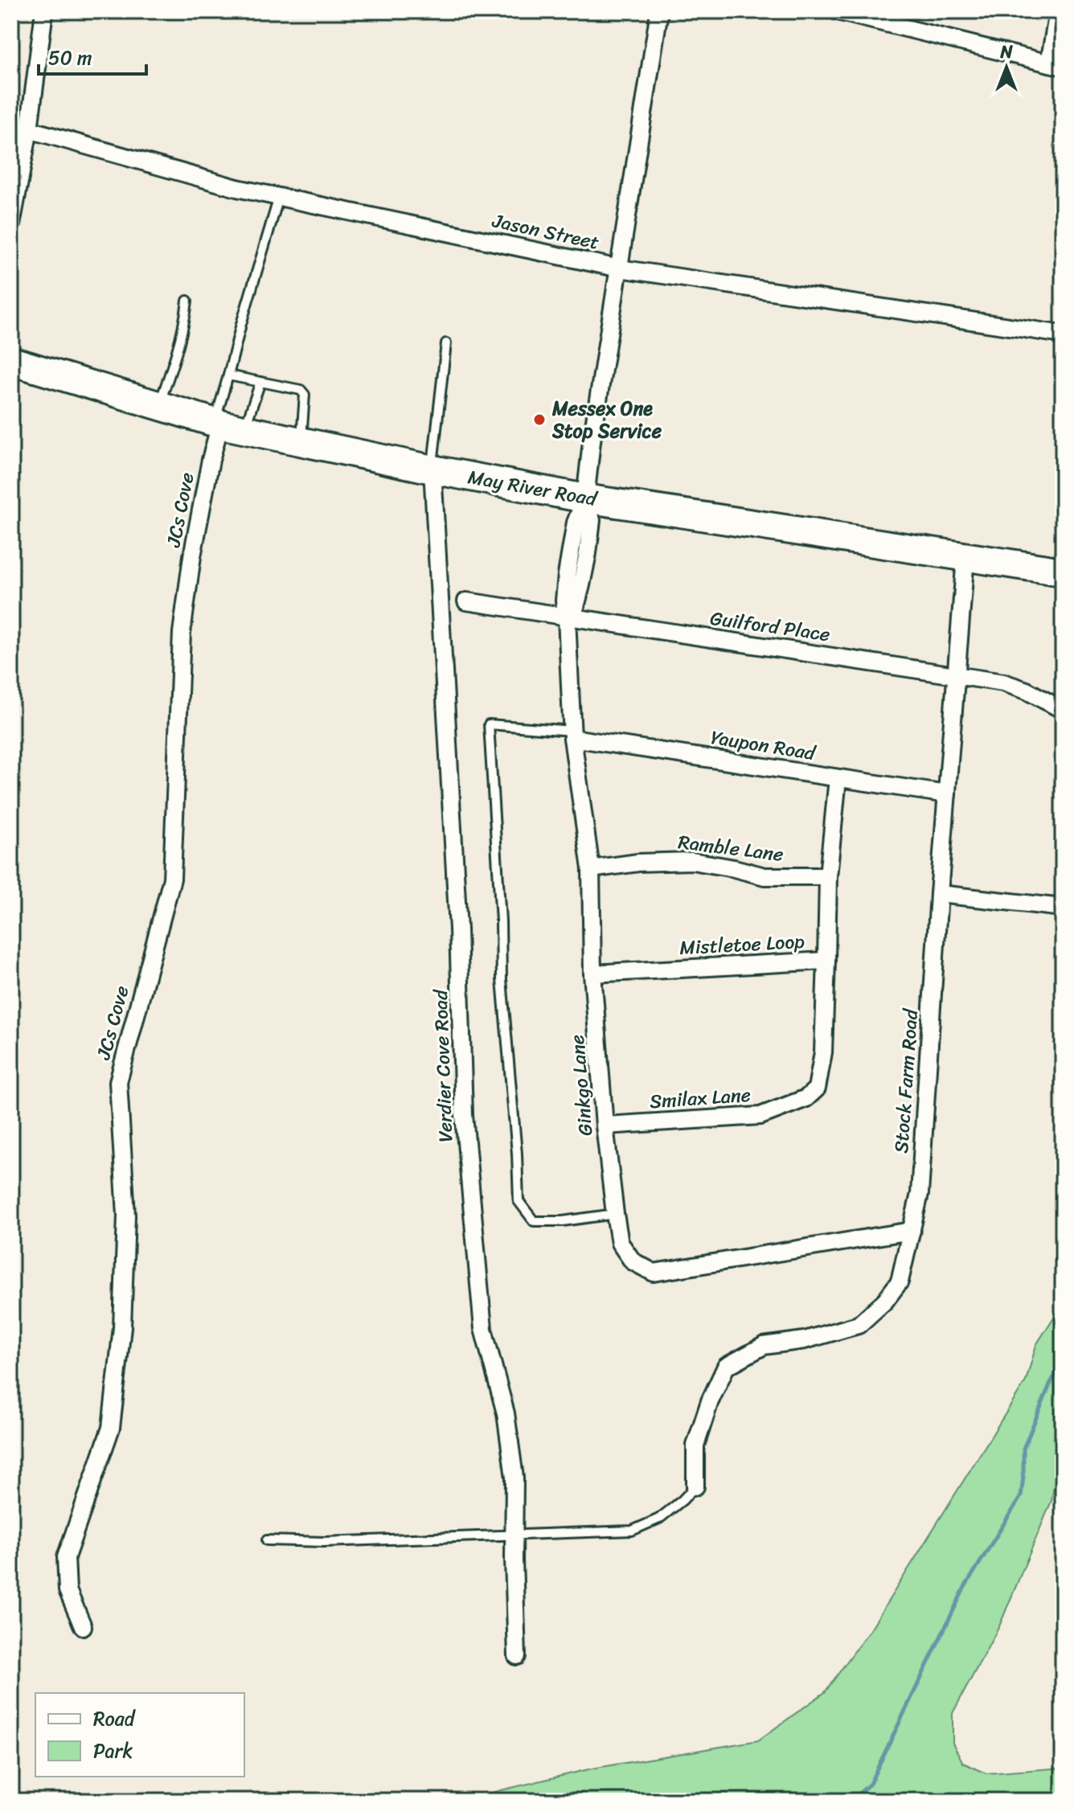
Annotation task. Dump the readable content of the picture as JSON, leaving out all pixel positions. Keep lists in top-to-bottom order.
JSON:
{
  "streets": {
    "main road": ["May River Road"],
    "street": [
      "Jason Street",
      "JCs Cove",
      "Guilford Place",
      "Yaupon Road",
      "Ramble Lane",
      "Mistletoe Loop",
      "Verdier Cove Road",
      "Stock Farm Road",
      "Ginkgo Lane",
      "Smilax Lane"
    ]
  },
  "crossings": [
    ["Jason Street", "Ginkgo Lane"],
    ["May River Road", "JCs Cove"],
    ["May River Road", "Verdier Cove Road"],
    ["May River Road", "Stock Farm Road"],
    ["May River Road", "Ginkgo Lane"],
    ["Guilford Place", "Stock Farm Road"],
    ["Guilford Place", "Ginkgo Lane"],
    ["Yaupon Road", "Mistletoe Loop"],
    ["Yaupon Road", "Stock Farm Road"],
    ["Yaupon Road", "Ginkgo Lane"],
    ["Ramble Lane", "Mistletoe Loop"],
    ["Ramble Lane", "Ginkgo Lane"],
    ["Mistletoe Loop", "Ginkgo Lane"],
    ["Mistletoe Loop", "Smilax Lane"],
    ["Stock Farm Road", "Ginkgo Lane"],
    ["Ginkgo Lane", "Smilax Lane"]
  ],
  "places": ["Messex One Stop Service"],
  "legend": ["Road", "Park"],
  "scale_bar": "50 m",
  "north": "top"
}
